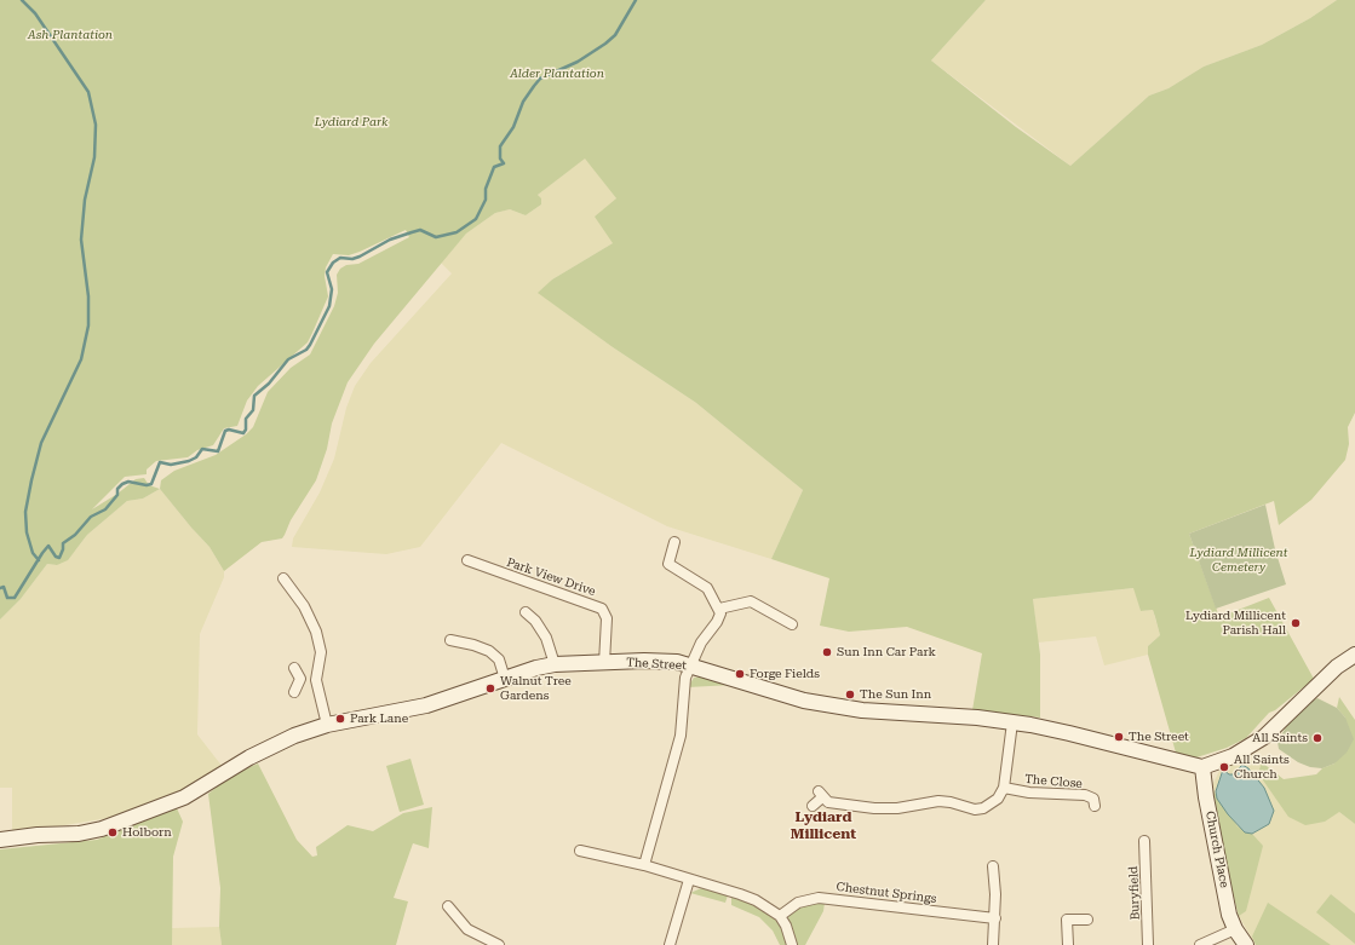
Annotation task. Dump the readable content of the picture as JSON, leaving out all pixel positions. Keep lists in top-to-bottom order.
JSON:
{
  "streets": {
    "street": [
      "Park View Drive",
      "The Street",
      "The Close",
      "Church Place",
      "Chestnut Springs",
      "Buryfield"
    ]
  },
  "crossings": [
    ["Park View Drive", "The Street"],
    ["The Street", "Church Place"]
  ],
  "districts": ["Lydiard Millicent"],
  "parks": [
    "Ash Plantation",
    "Alder Plantation",
    "Lydiard Park",
    "Lydiard Millicent Cemetery"
  ],
  "places": [
    "Lydiard Millicent Parish Hall",
    "Sun Inn Car Park",
    "Forge Fields",
    "Walnut Tree Gardens",
    "The Sun Inn",
    "Park Lane",
    "The Street",
    "All Saints",
    "All Saints Church",
    "Holborn"
  ]
}
